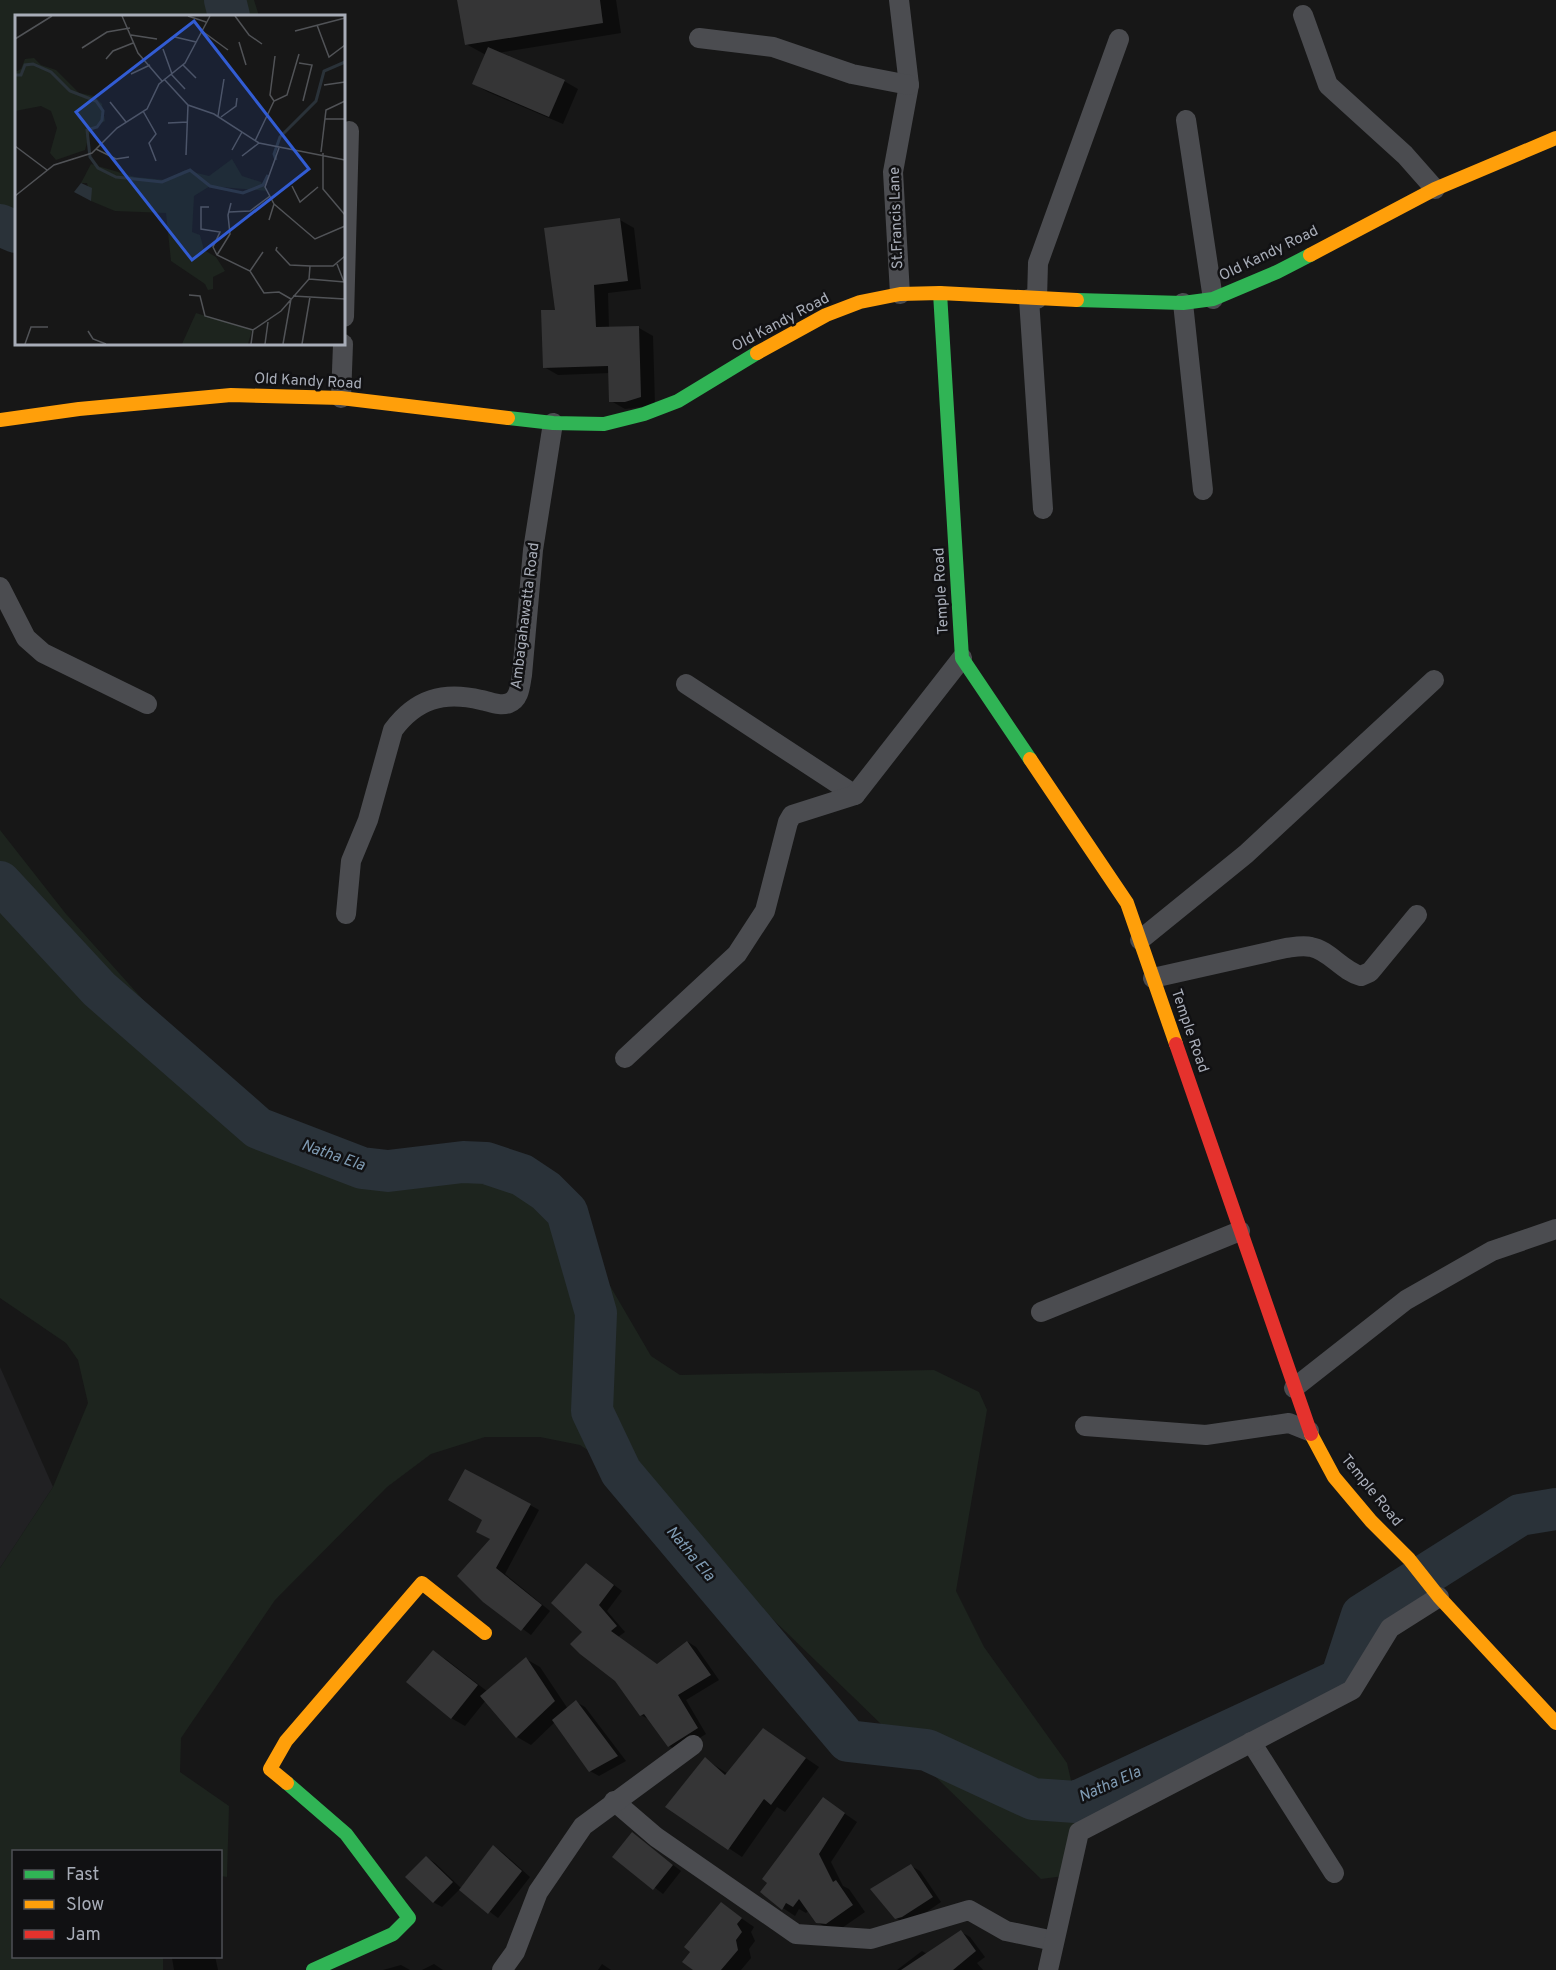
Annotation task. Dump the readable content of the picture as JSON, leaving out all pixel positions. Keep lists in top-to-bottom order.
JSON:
{
  "streets": {
    "street": [
      "St.Francis Lane",
      "Old Kandy Road",
      "Temple Road",
      "Ambagahawatta Road"
    ]
  },
  "crossings": [
    ["St.Francis Lane", "Old Kandy Road"],
    ["Old Kandy Road", "Temple Road"],
    ["Old Kandy Road", "Ambagahawatta Road"]
  ],
  "water": ["Natha Ela"],
  "legend": ["Fast", "Slow", "Jam"]
}
